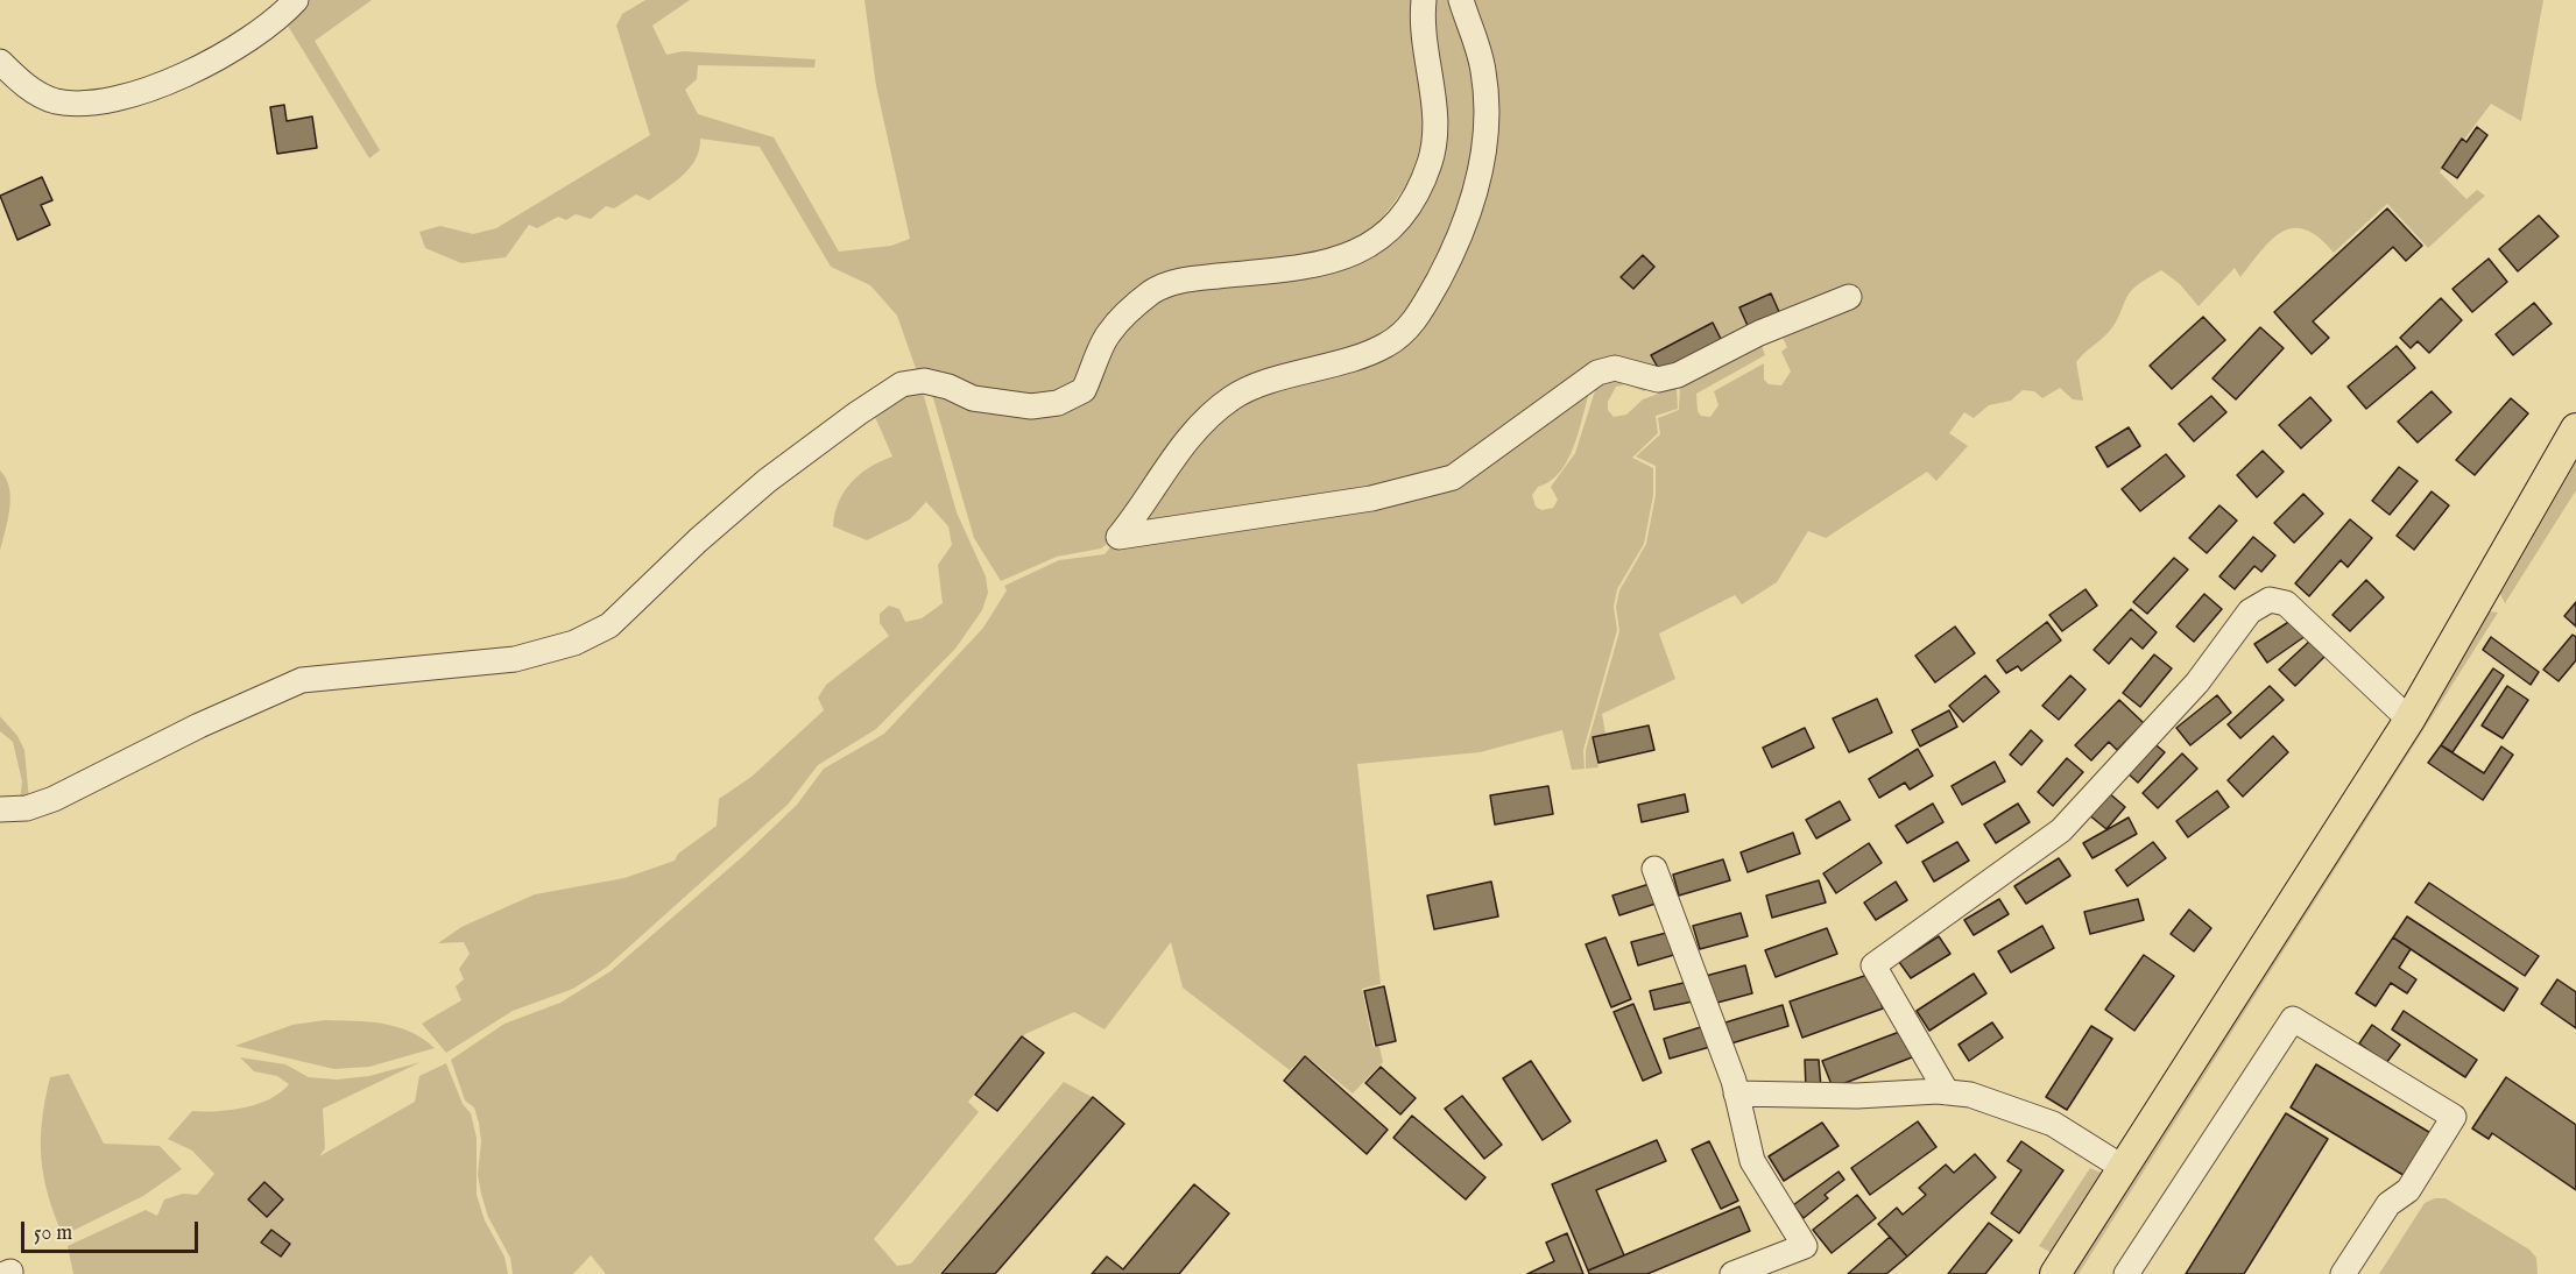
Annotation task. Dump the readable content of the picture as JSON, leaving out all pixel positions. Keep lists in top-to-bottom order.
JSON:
{
  "scale_bar": "50 m"
}
